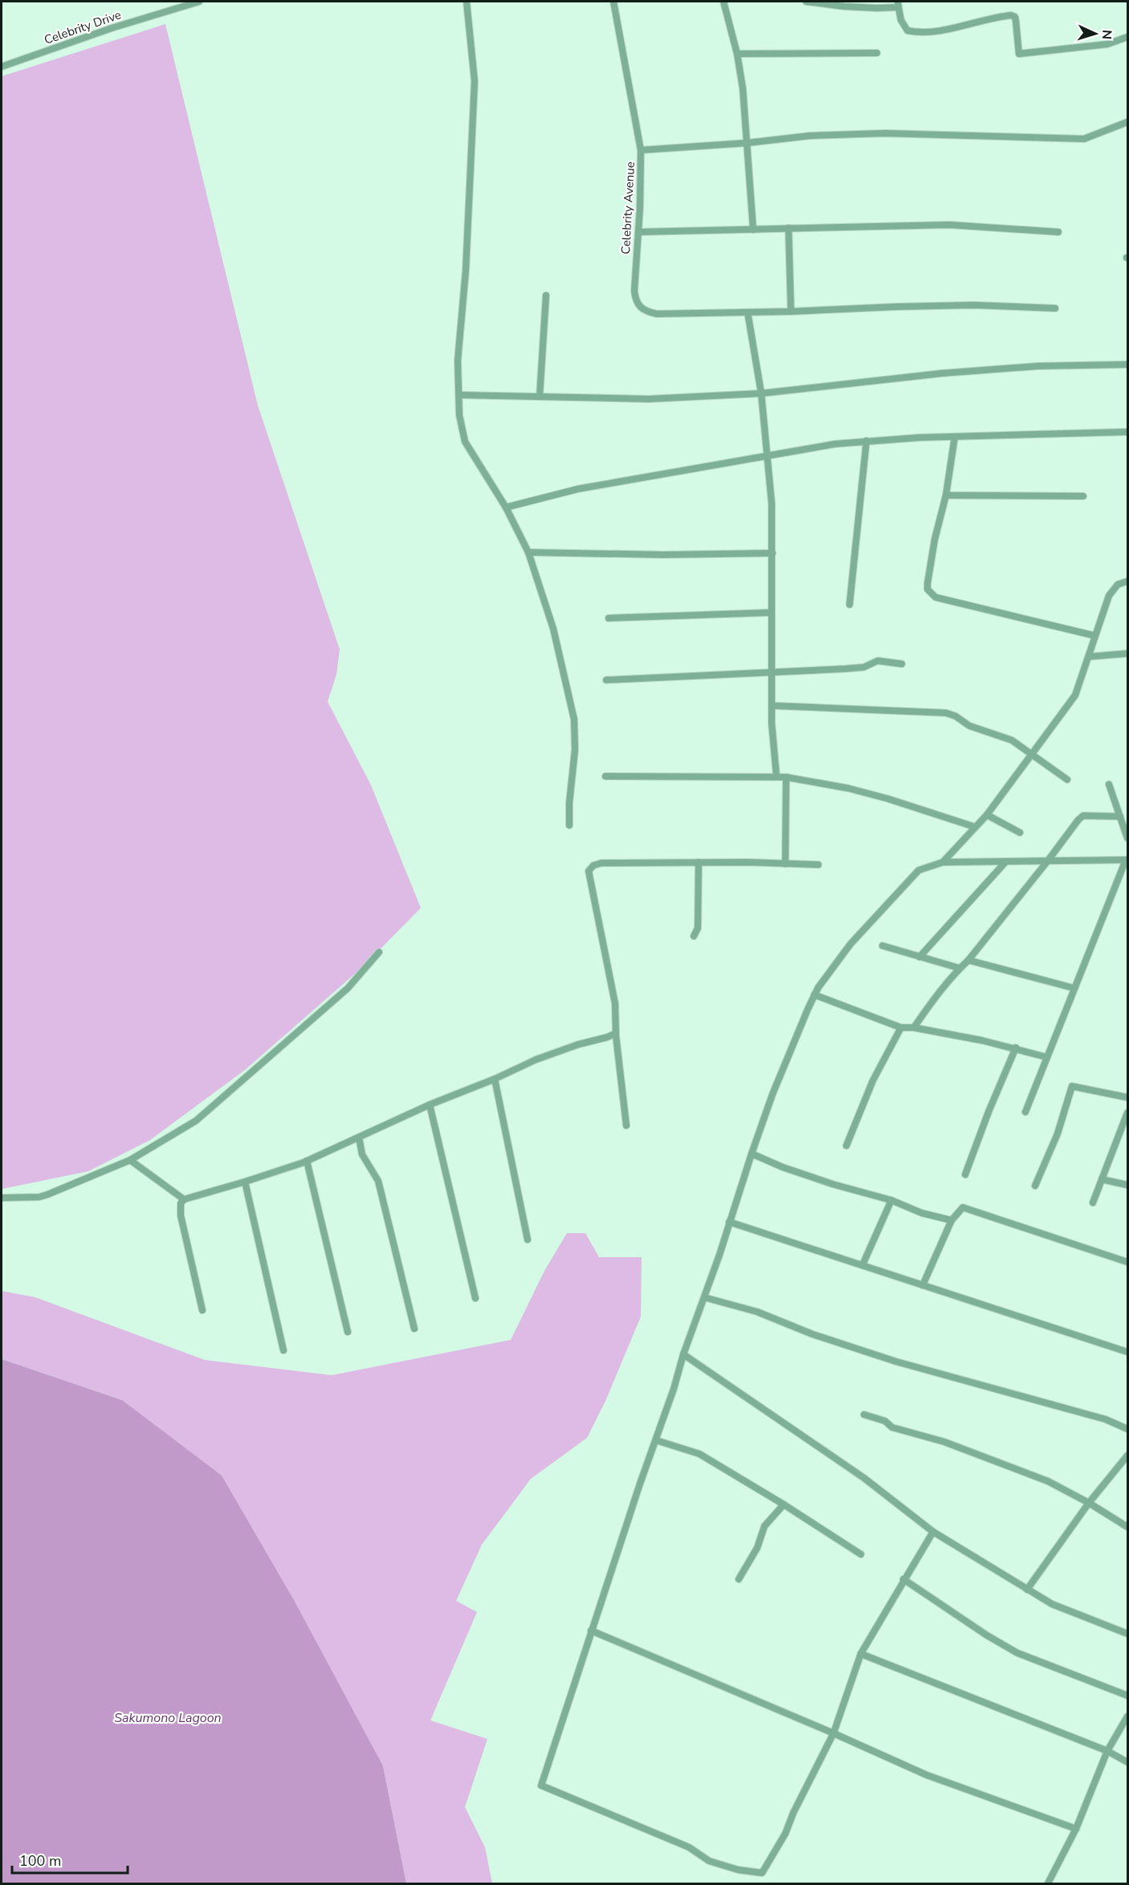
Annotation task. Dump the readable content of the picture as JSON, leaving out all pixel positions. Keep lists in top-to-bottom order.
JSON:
{
  "streets": {
    "street": ["Celebrity Drive", "Celebrity Avenue"]
  },
  "water": ["Sakumono Lagoon"],
  "scale_bar": "100 m",
  "north": "right"
}
